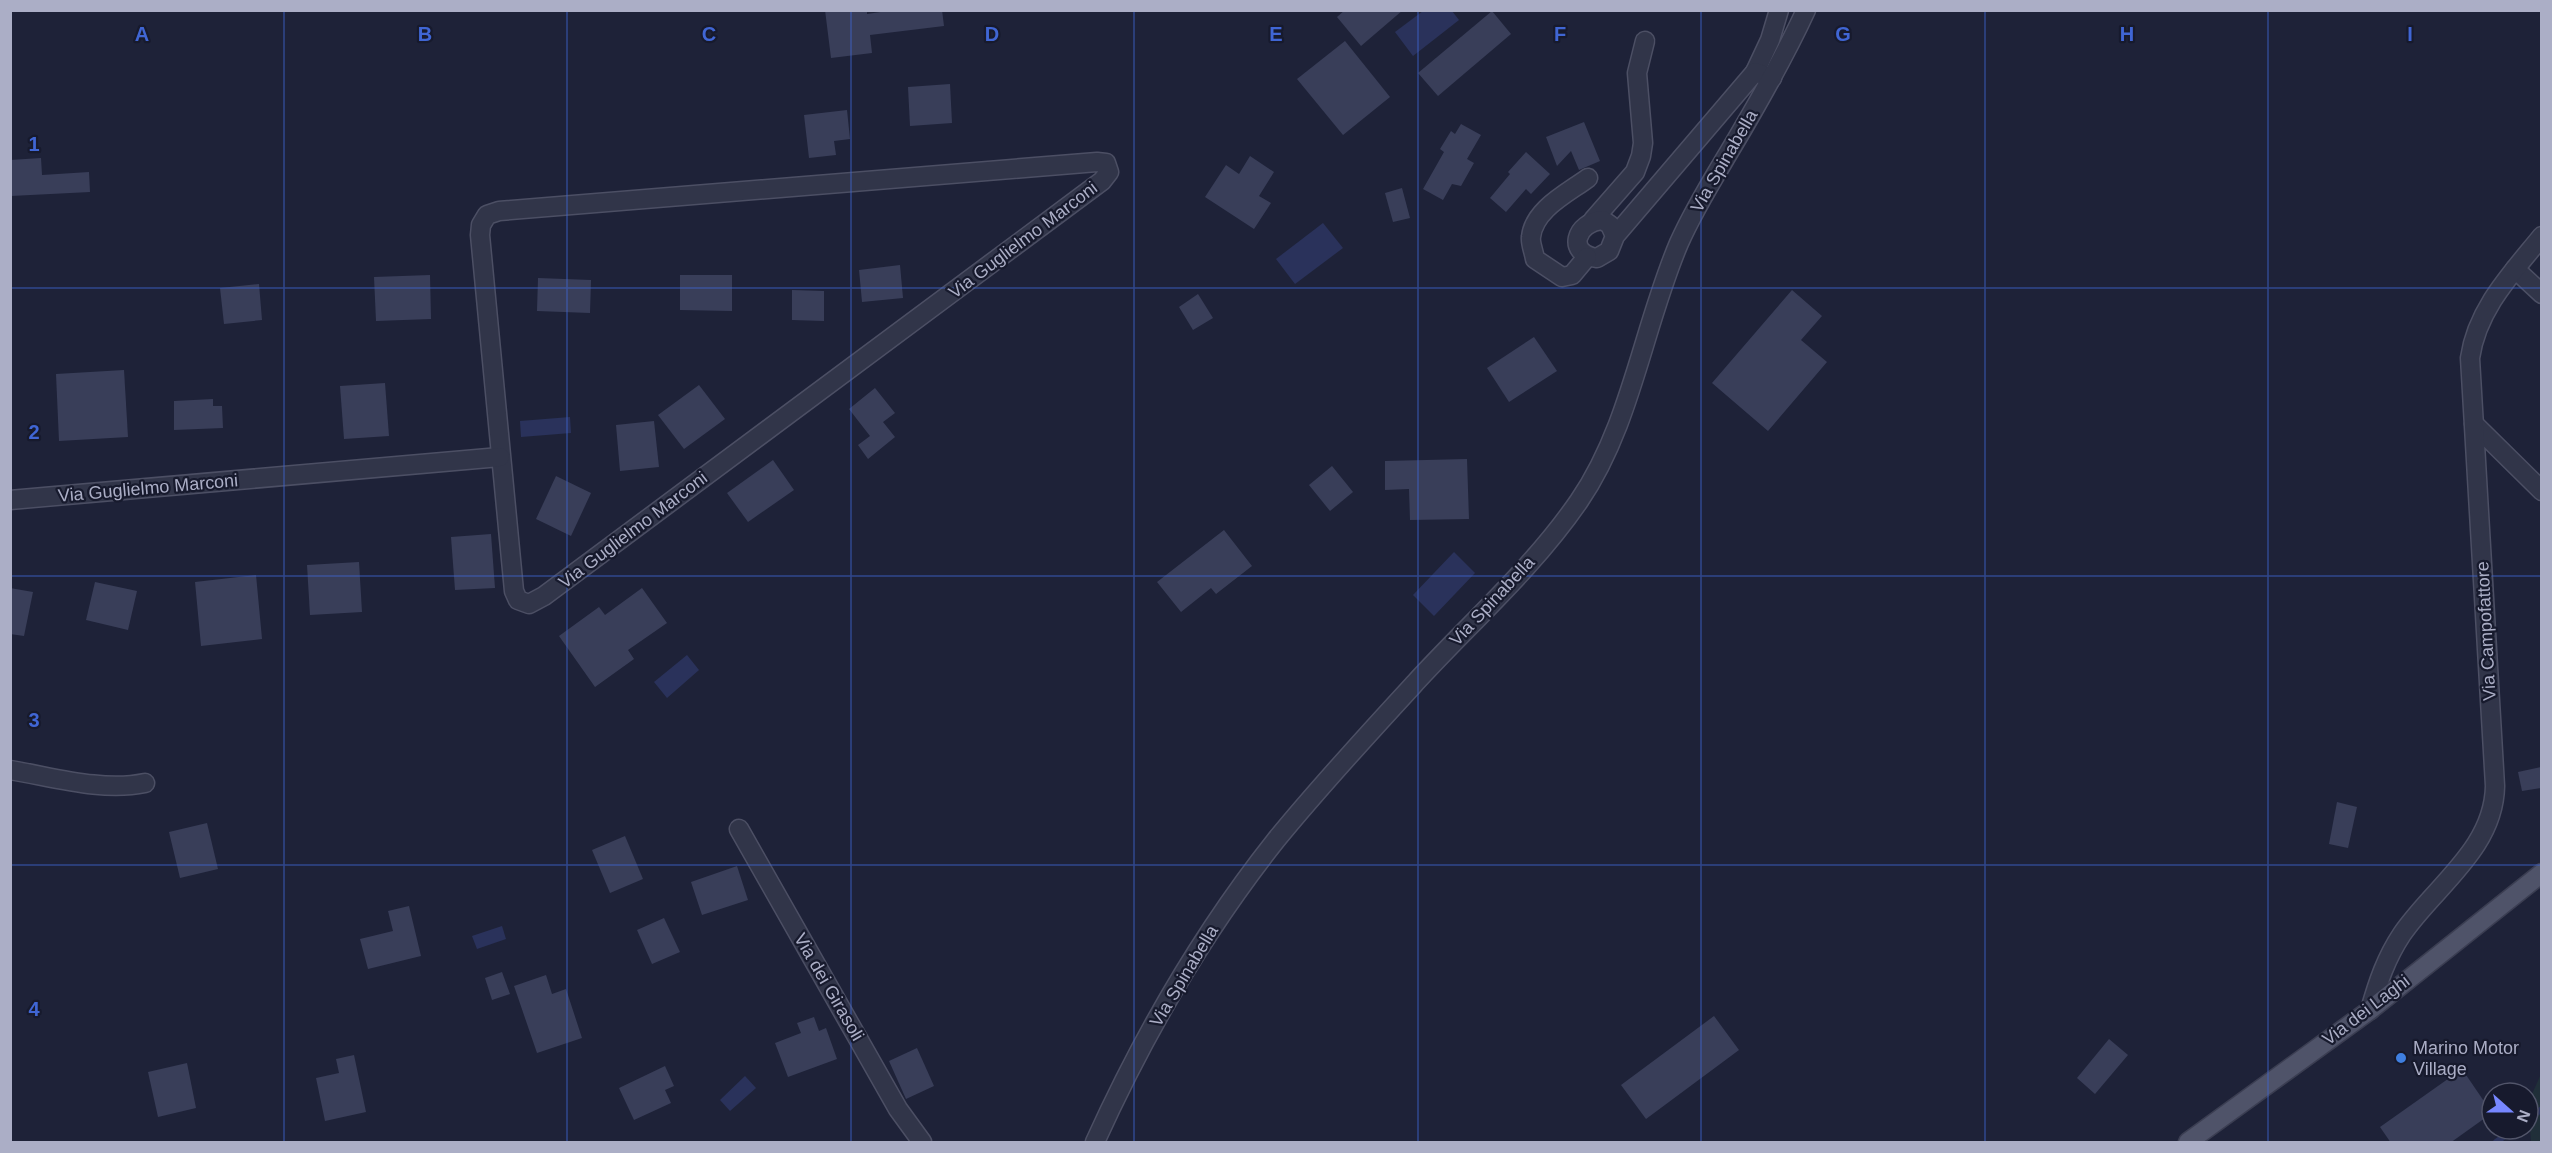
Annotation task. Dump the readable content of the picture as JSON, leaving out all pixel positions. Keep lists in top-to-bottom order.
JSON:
{
  "streets": {
    "main road": ["Via dei Laghi"],
    "street": [
      "Via Spinabella",
      "Via Guglielmo Marconi",
      "Via Campofattore",
      "Via dei Girasoli"
    ]
  },
  "crossings": [
    ["Via Campofattore", "Via dei Laghi"]
  ],
  "places": ["Marino Motor Village"],
  "north": "right",
  "grid": {
    "columns": [
      "A",
      "B",
      "C",
      "D",
      "E",
      "F",
      "G",
      "H",
      "I"
    ],
    "rows": [
      "1",
      "2",
      "3",
      "4"
    ]
  }
}
